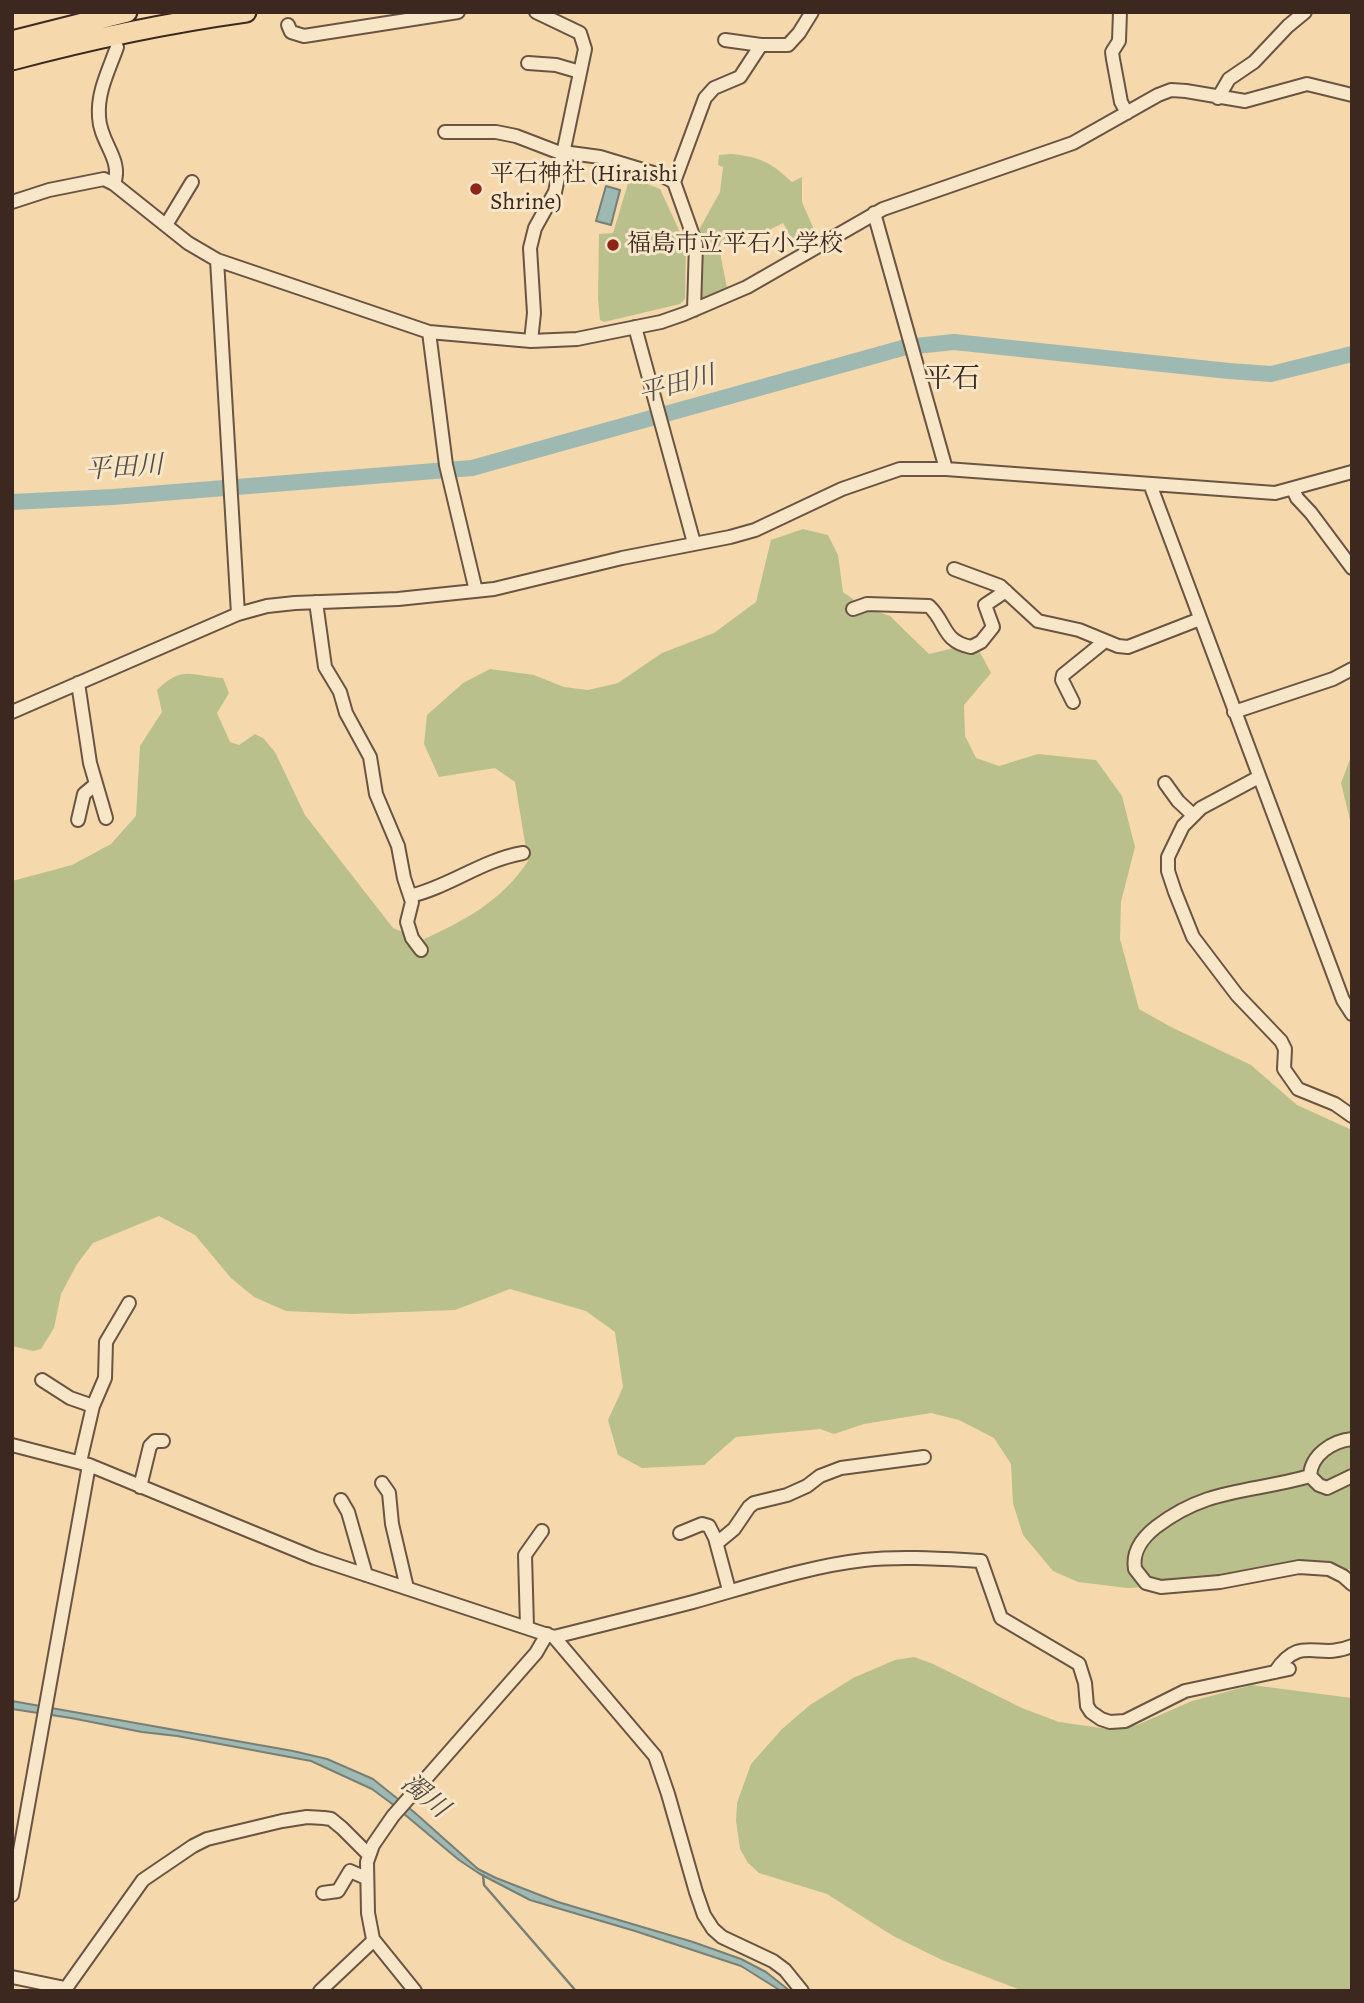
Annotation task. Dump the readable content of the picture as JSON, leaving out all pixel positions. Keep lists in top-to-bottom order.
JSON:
{
  "districts": ["平石"],
  "water": ["平田川", "濁川"],
  "places": ["平石神社 (Hiraishi Shrine)", "福島市立平石小学校"]
}
